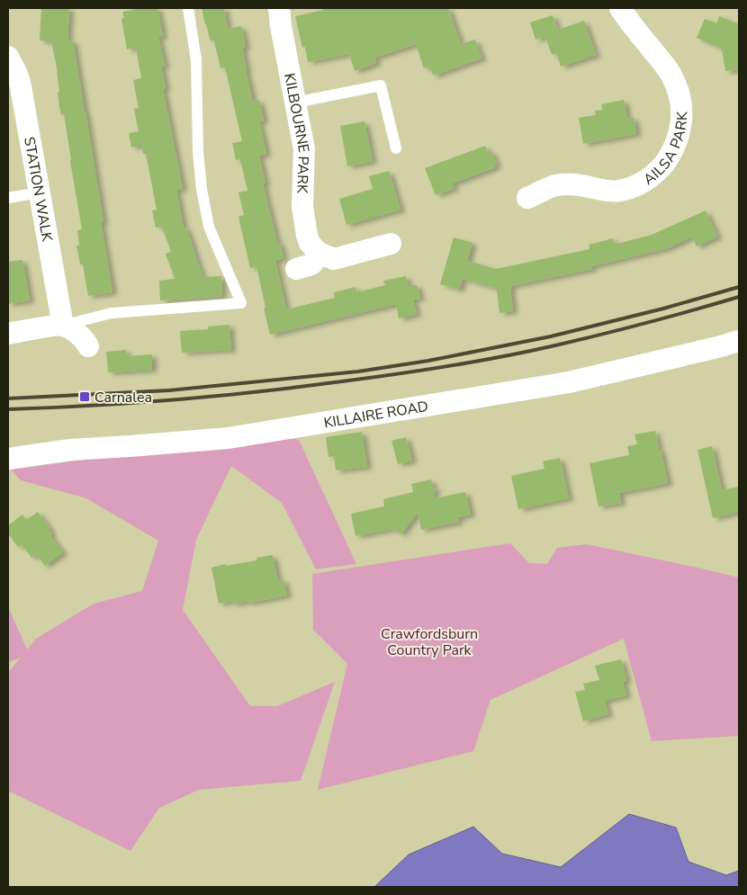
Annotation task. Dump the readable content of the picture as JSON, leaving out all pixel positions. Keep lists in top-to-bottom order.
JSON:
{
  "streets": {
    "street": [
      "KILBOURNE PARK",
      "AILSA PARK",
      "STATION WALK",
      "KILLAIRE ROAD"
    ]
  },
  "parks": ["Crawfordsburn Country Park"],
  "places": {
    "transit": ["Carnalea"]
  }
}
